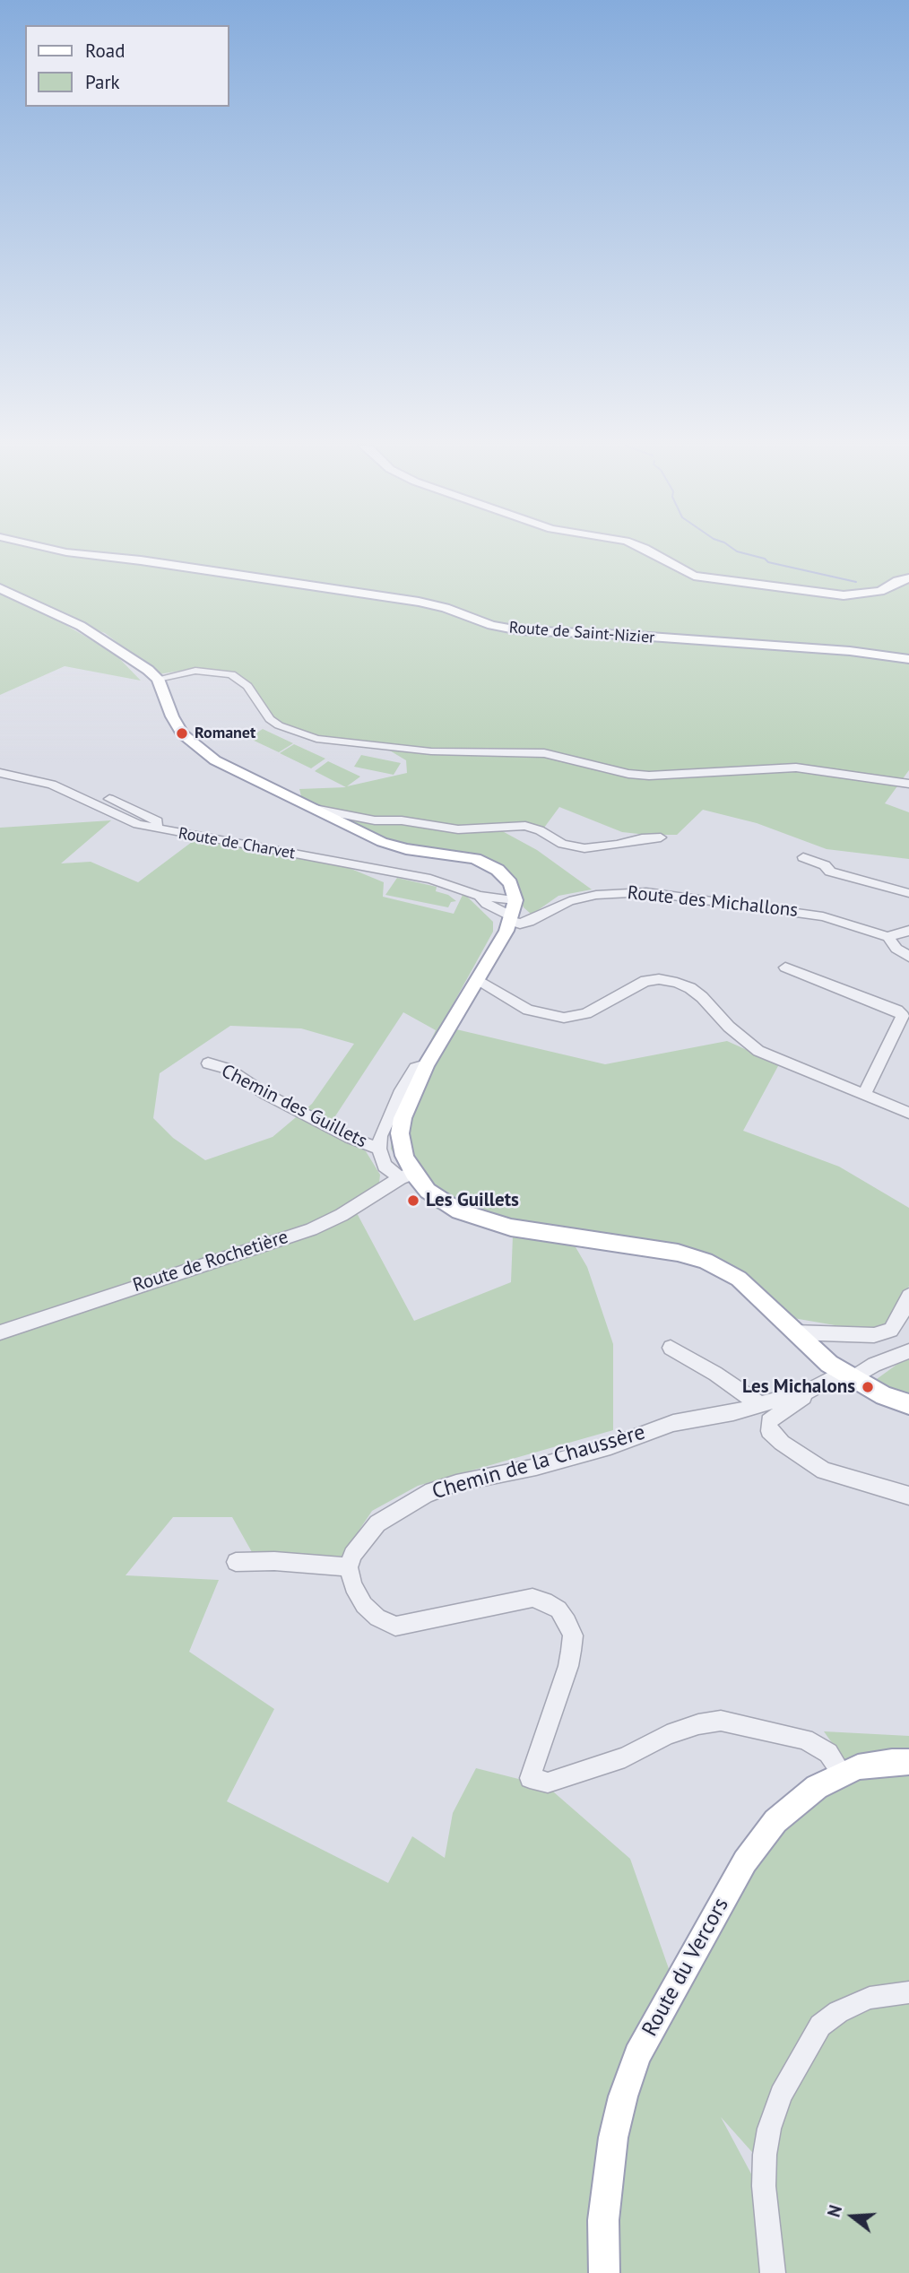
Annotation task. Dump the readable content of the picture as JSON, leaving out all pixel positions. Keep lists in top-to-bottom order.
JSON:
{
  "streets": {
    "main road": ["Route de Saint-Nizier", "Route du Vercors"],
    "street": [
      "Route de Charvet",
      "Route des Michallons",
      "Chemin des Guillets",
      "Route de Rochetière",
      "Chemin de la Chaussère"
    ]
  },
  "crossings": [
    ["Route de Charvet", "Route des Michallons"]
  ],
  "places": ["Romanet", "Les Guillets", "Les Michalons"],
  "legend": ["Road", "Park"],
  "north": "left"
}
